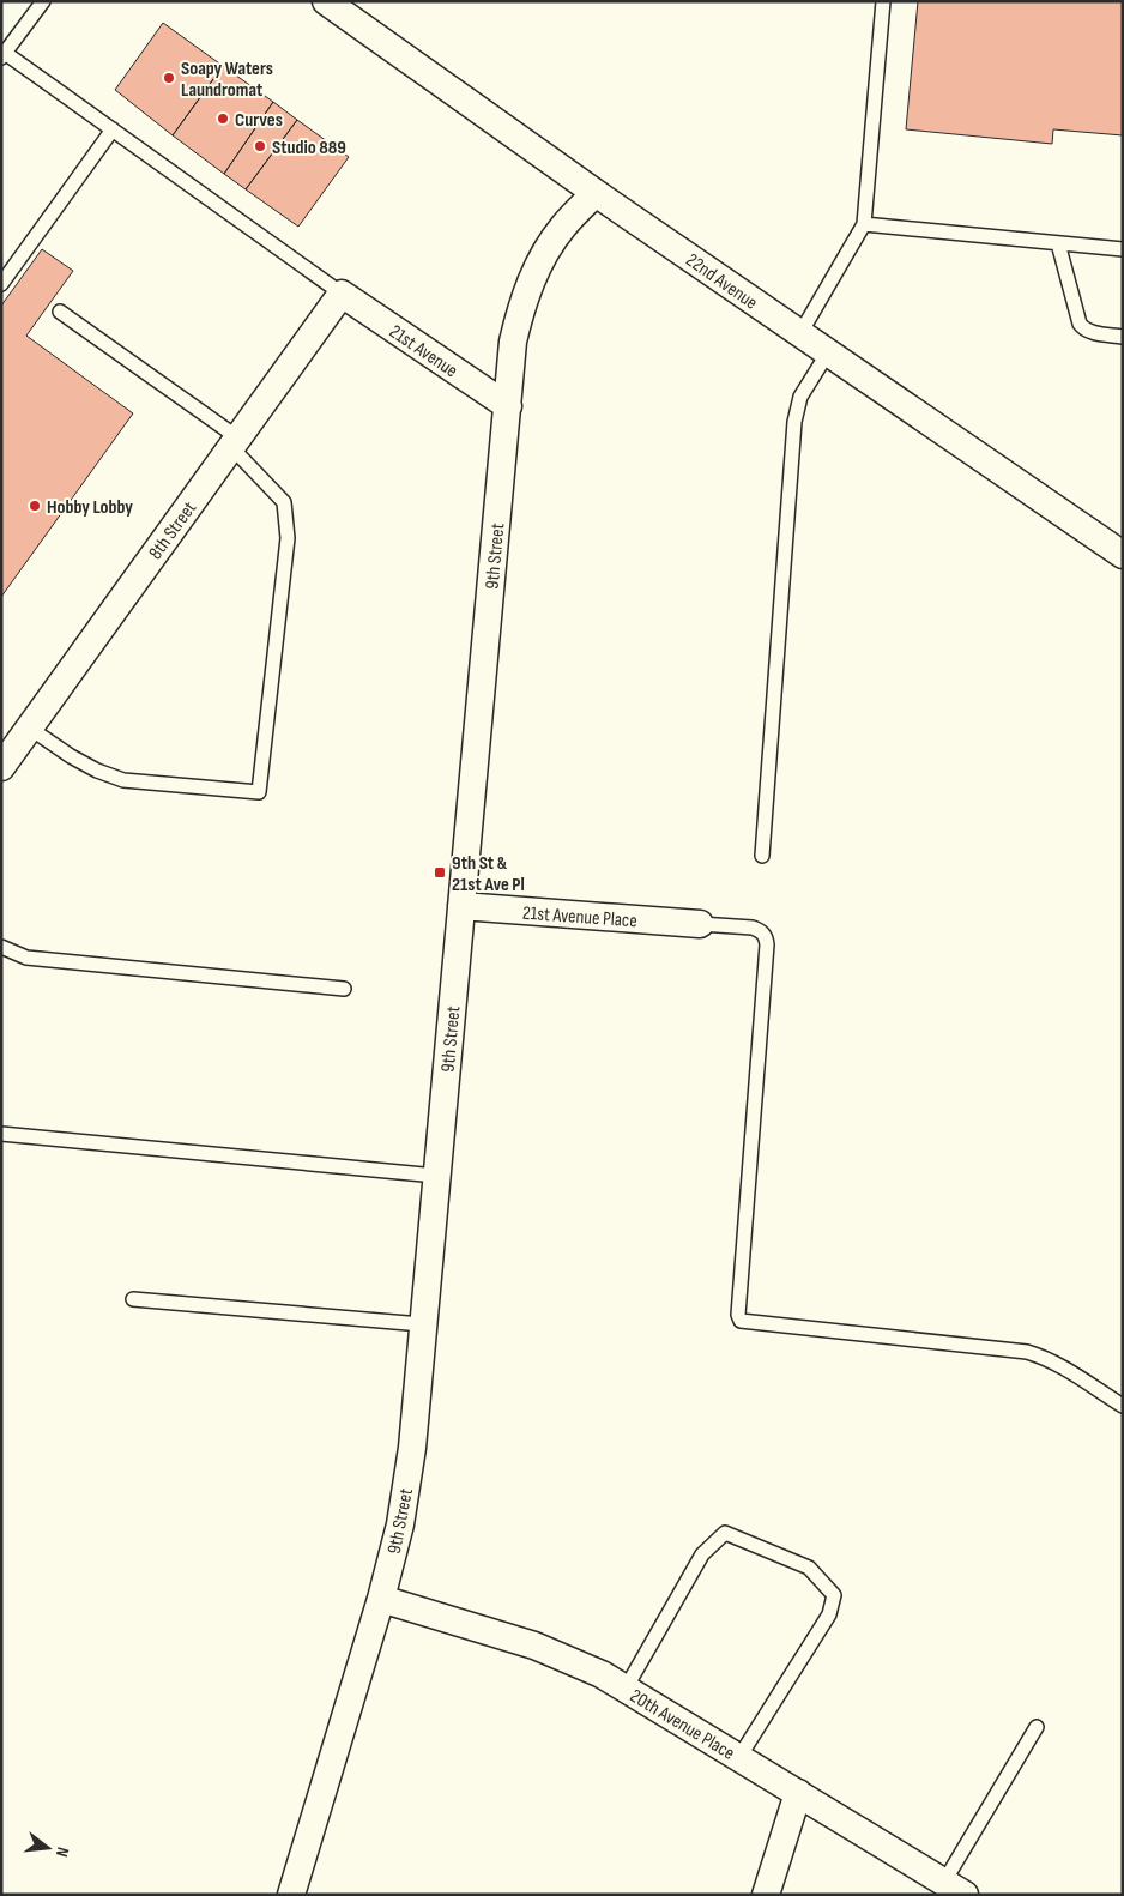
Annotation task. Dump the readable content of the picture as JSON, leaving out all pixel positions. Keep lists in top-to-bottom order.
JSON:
{
  "streets": {
    "street": [
      "22nd Avenue",
      "21st Avenue",
      "8th Street",
      "9th Street",
      "21st Avenue Place",
      "20th Avenue Place"
    ]
  },
  "crossings": [
    ["22nd Avenue", "9th Street"],
    ["21st Avenue", "8th Street"],
    ["21st Avenue", "9th Street"],
    ["9th Street", "21st Avenue Place"],
    ["9th Street", "20th Avenue Place"]
  ],
  "places": {
    "other": [
      "Soapy Waters Laundromat",
      "Curves",
      "Studio 889",
      "Hobby Lobby"
    ],
    "transit": ["9th St & 21st Ave Pl"]
  },
  "north": "right"
}
